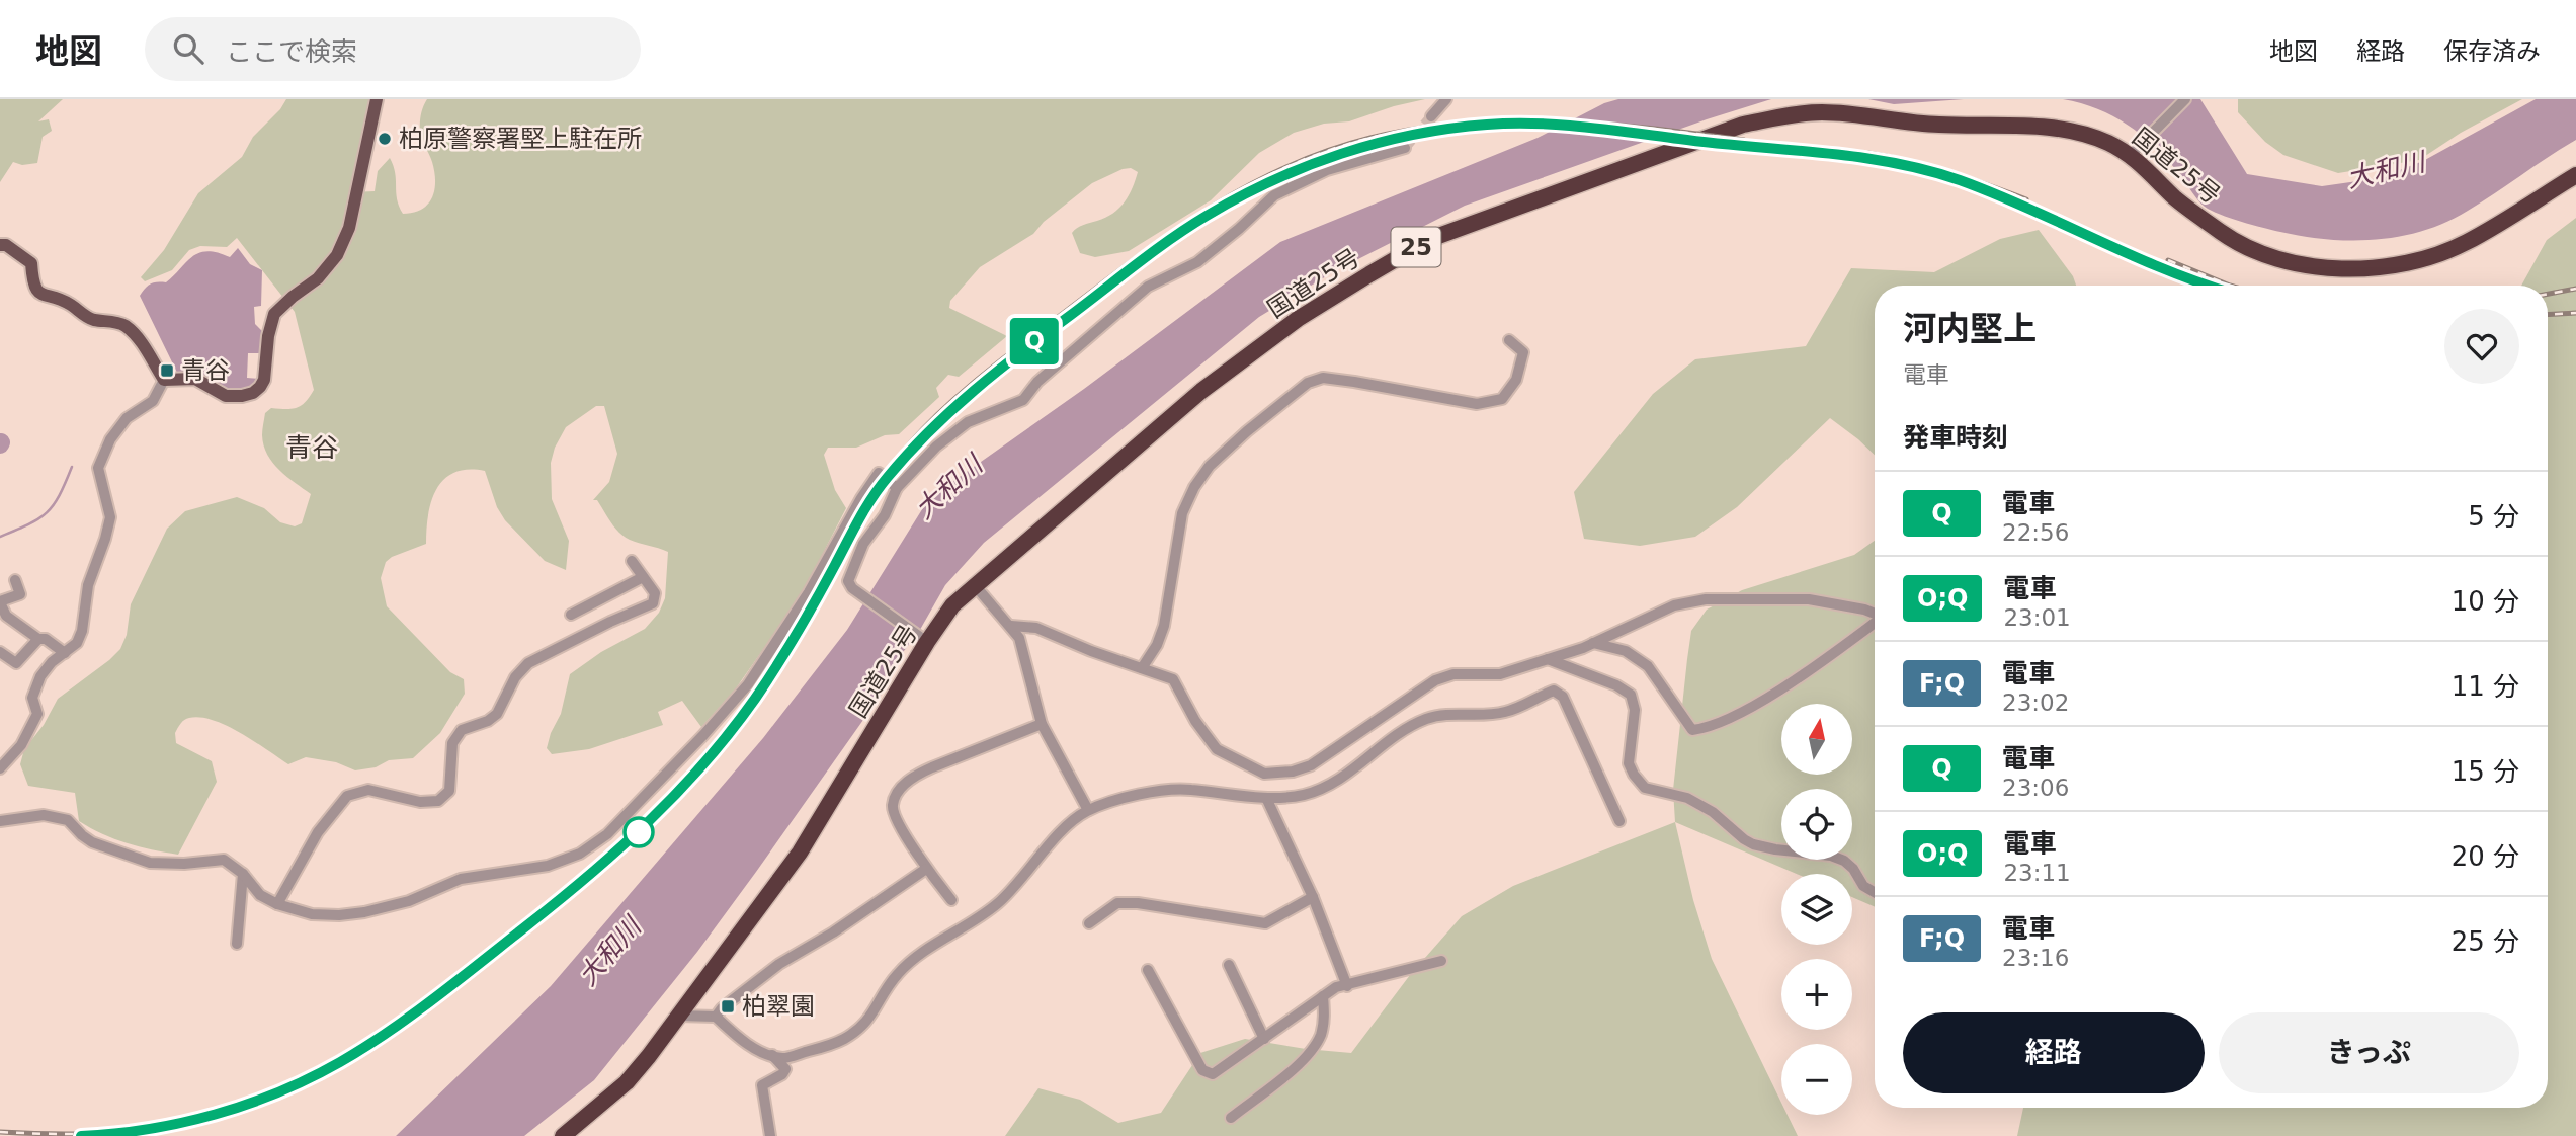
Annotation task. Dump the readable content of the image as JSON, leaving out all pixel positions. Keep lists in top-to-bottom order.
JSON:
{
  "streets": {
    "highway": ["国道25号", "25"]
  },
  "districts": ["青谷"],
  "water": ["大和川"],
  "places": {
    "other": ["柏原警察署堅上駐在所"],
    "transit": ["青谷", "柏翠園"]
  },
  "north": "top",
  "page": {
    "header": "地図",
    "search": "ここで検索",
    "nav": ["地図", "経路", "保存済み"],
    "on_map": "Q",
    "heading": [
      ["河内堅上", "電車"],
      "発車時刻"
    ],
    "list": [
      {
        "mark": "Q",
        "name": "電車",
        "note": "22:56",
        "value": "5 分"
      },
      {
        "mark": "O;Q",
        "name": "電車",
        "note": "23:01",
        "value": "10 分"
      },
      {
        "mark": "F;Q",
        "name": "電車",
        "note": "23:02",
        "value": "11 分"
      },
      {
        "mark": "Q",
        "name": "電車",
        "note": "23:06",
        "value": "15 分"
      },
      {
        "mark": "O;Q",
        "name": "電車",
        "note": "23:11",
        "value": "20 分"
      },
      {
        "mark": "F;Q",
        "name": "電車",
        "note": "23:16",
        "value": "25 分"
      }
    ],
    "map_buttons": ["+", "−"],
    "buttons": ["経路", "きっぷ"]
  }
}
